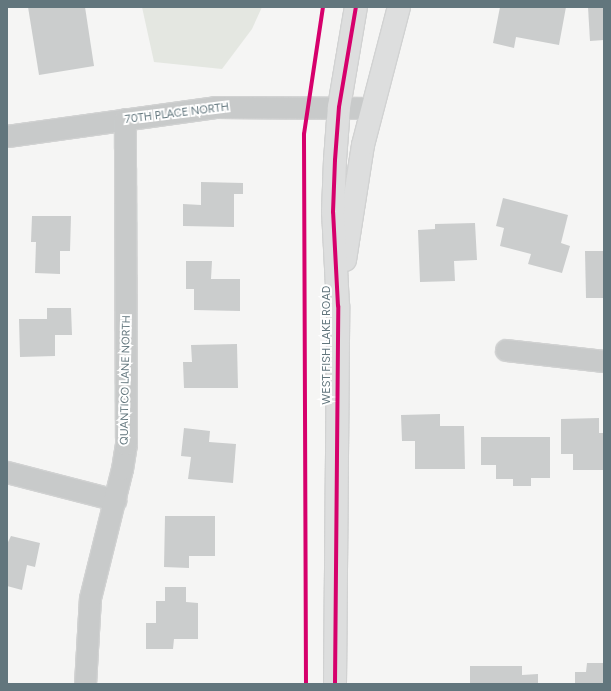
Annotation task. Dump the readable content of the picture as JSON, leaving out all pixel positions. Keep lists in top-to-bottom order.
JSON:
{
  "streets": {
    "street": ["70TH PLACE NORTH", "WEST FISH LAKE ROAD", "QUANTICO LANE NORTH"]
  },
  "crossings": [
    ["70TH PLACE NORTH", "WEST FISH LAKE ROAD"],
    ["70TH PLACE NORTH", "QUANTICO LANE NORTH"]
  ]
}
